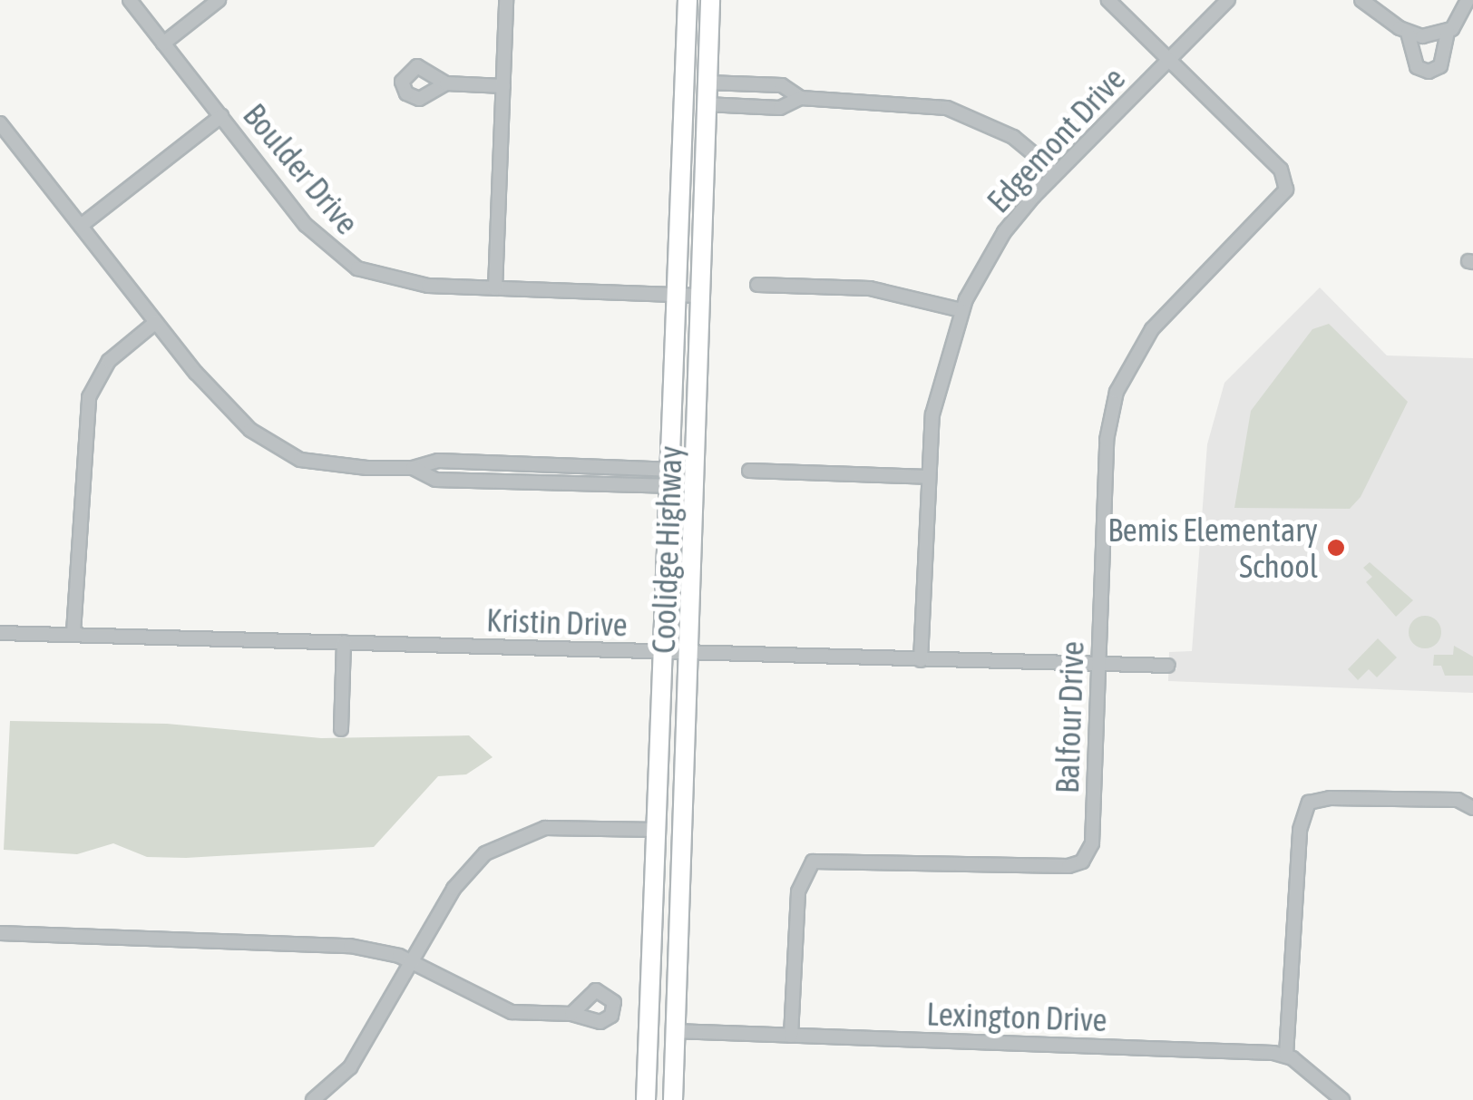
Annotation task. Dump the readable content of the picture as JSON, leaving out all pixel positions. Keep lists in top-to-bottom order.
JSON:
{
  "streets": {
    "main road": ["Coolidge Highway"],
    "street": [
      "Edgemont Drive",
      "Boulder Drive",
      "Kristin Drive",
      "Balfour Drive",
      "Lexington Drive"
    ]
  },
  "crossings": [
    ["Edgemont Drive", "Kristin Drive"],
    ["Edgemont Drive", "Balfour Drive"],
    ["Boulder Drive", "Coolidge Highway"],
    ["Coolidge Highway", "Kristin Drive"],
    ["Coolidge Highway", "Lexington Drive"],
    ["Kristin Drive", "Balfour Drive"],
    ["Balfour Drive", "Lexington Drive"]
  ],
  "places": ["Bemis Elementary School"]
}
